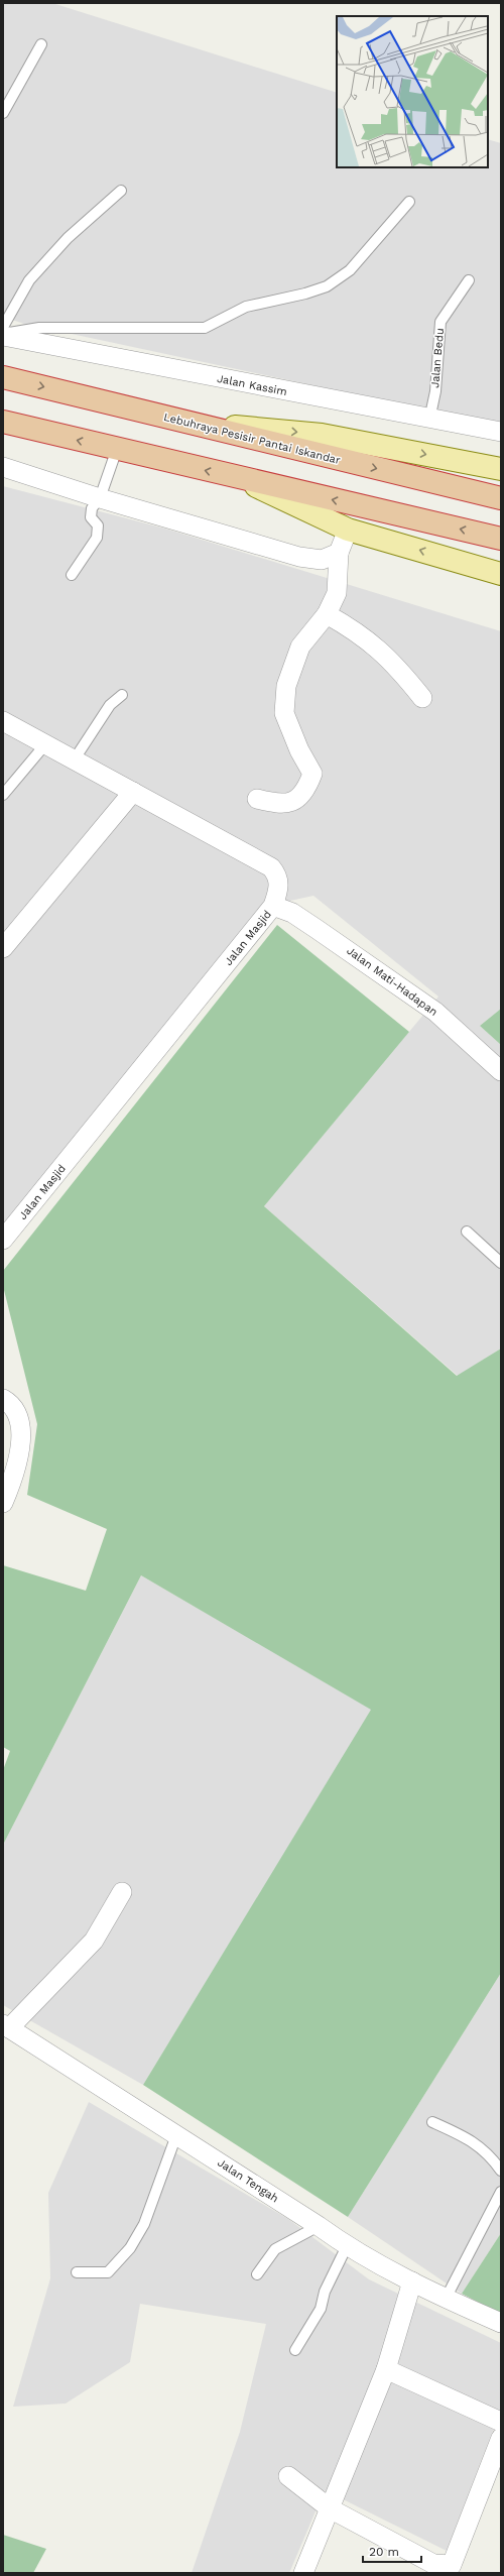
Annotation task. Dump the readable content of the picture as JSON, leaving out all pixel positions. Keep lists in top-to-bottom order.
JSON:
{
  "streets": {
    "highway": ["Lebuhraya Pesisir Pantai Iskandar"],
    "street": [
      "Jalan Kassim",
      "Jalan Masjid",
      "Jalan Mati-Hadapan",
      "Jalan Tengah"
    ],
    "lane": ["Jalan Bedu"]
  },
  "crossings": [
    ["Jalan Bedu", "Jalan Kassim"],
    ["Jalan Masjid", "Jalan Mati-Hadapan"]
  ],
  "scale_bar": "20 m"
}
